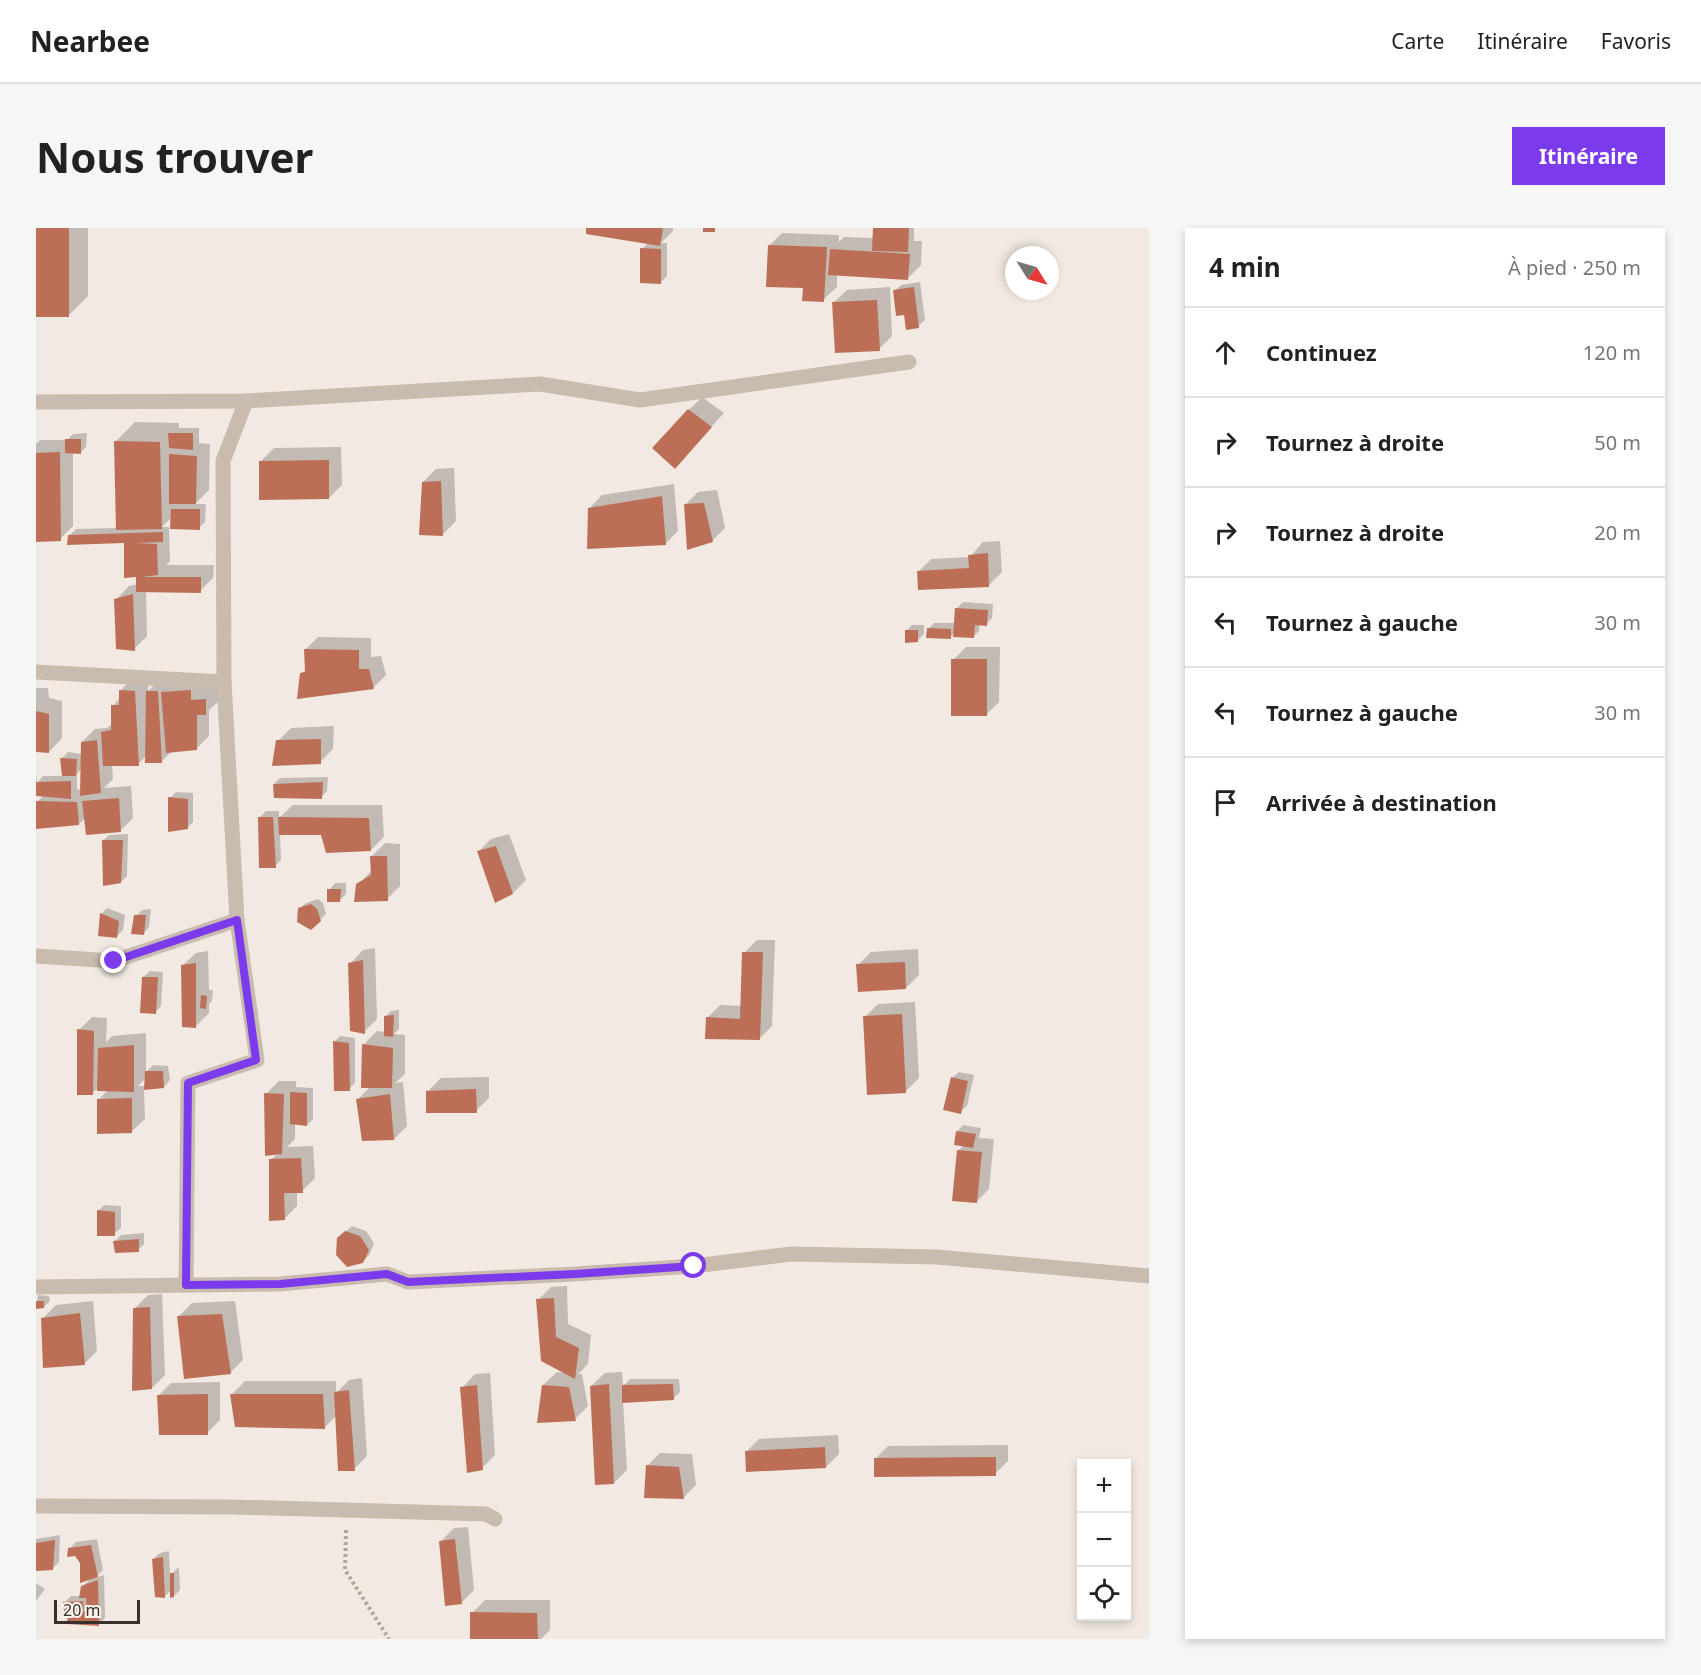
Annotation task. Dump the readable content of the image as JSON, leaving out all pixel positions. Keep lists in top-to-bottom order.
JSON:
{
  "scale_bar": "20 m",
  "north": "bottom right",
  "page": {
    "header": "Nearbee",
    "nav": ["Carte", "Itinéraire", "Favoris"],
    "buttons": "Itinéraire",
    "title": "Nous trouver",
    "heading": ["4 min", "À pied · 250 m"],
    "list": [
      ["Continuez", "120 m"],
      ["Tournez à droite", "50 m"],
      ["Tournez à droite", "20 m"],
      ["Tournez à gauche", "30 m"],
      ["Tournez à gauche", "30 m"],
      "Arrivée à destination"
    ],
    "map_buttons": ["+", "−"],
    "scale": "20 m"
  }
}
